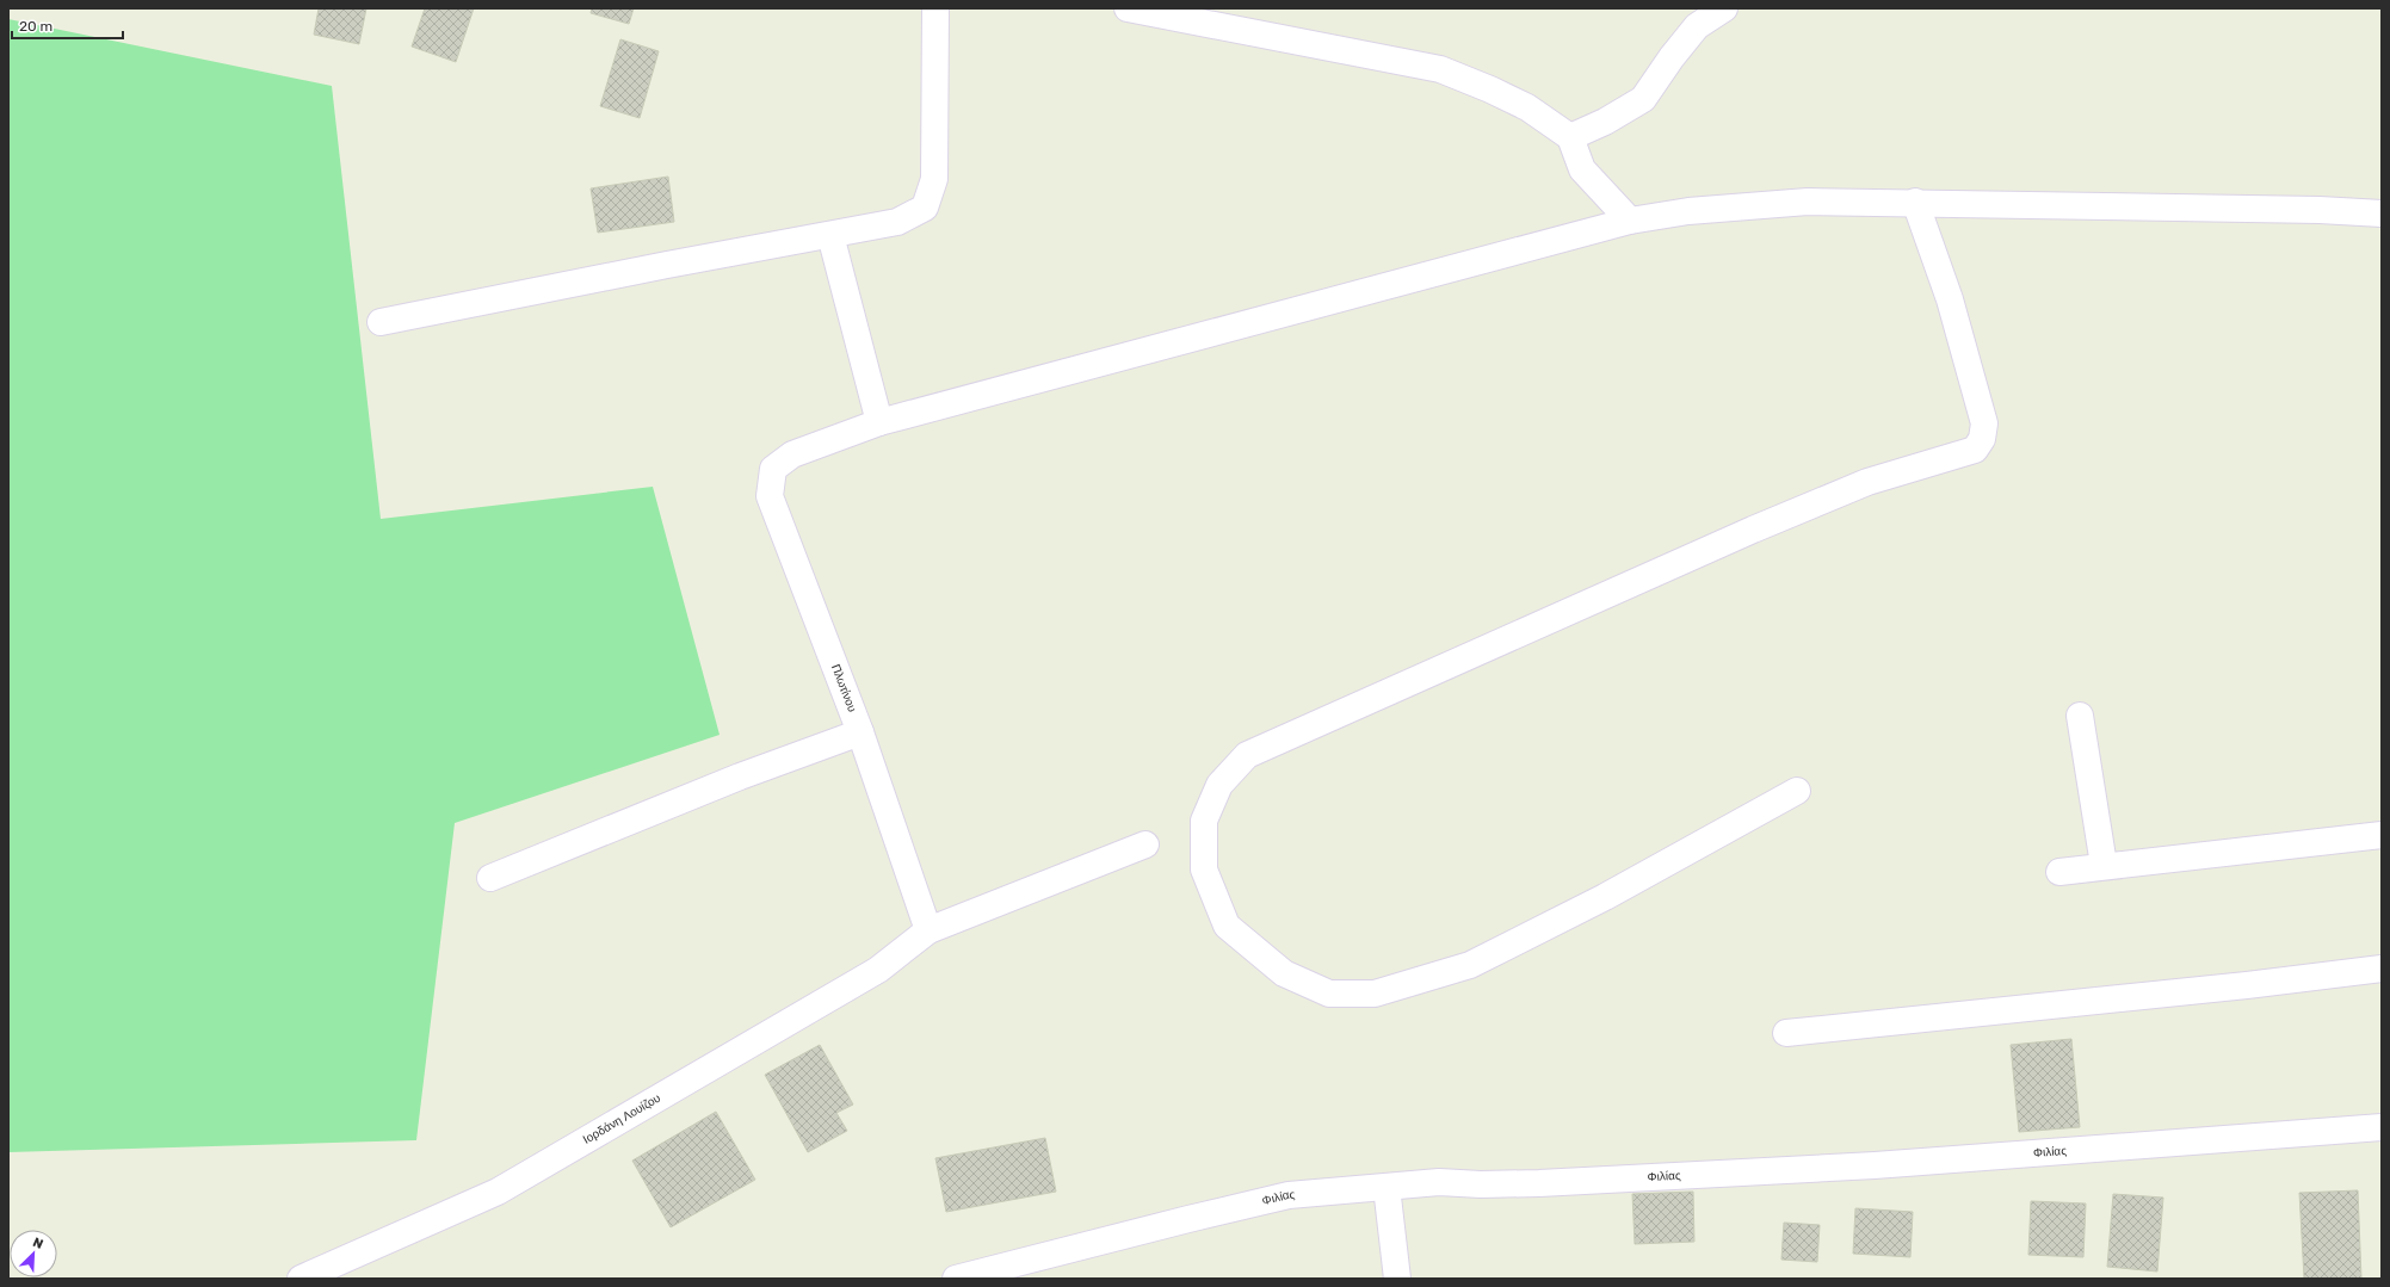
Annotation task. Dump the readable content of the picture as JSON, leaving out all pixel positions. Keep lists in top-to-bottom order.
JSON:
{
  "streets": {
    "street": ["Πλωτίνου", "Ιορδάνη Λουίζου", "Φιλίας"]
  },
  "crossings": [
    ["Πλωτίνου", "Ιορδάνη Λουίζου"]
  ],
  "scale_bar": "20 m",
  "north": "top right"
}
